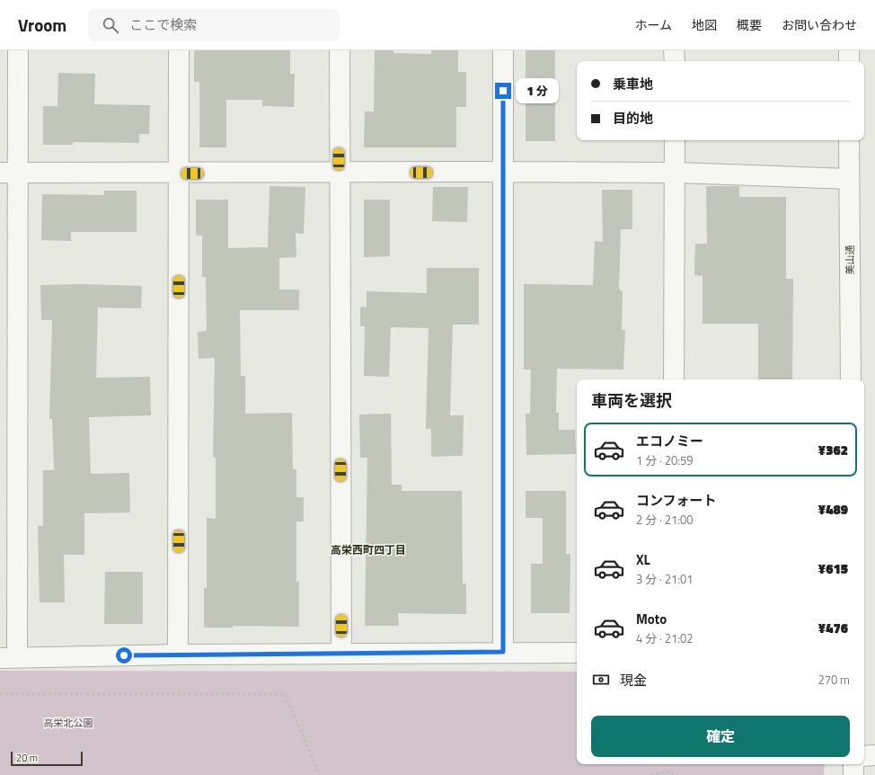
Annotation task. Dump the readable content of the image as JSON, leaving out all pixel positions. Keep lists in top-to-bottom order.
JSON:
{
  "streets": {
    "street": ["美山通"]
  },
  "districts": ["高栄西町四丁目"],
  "parks": ["高栄北公園"],
  "scale_bar": "20 m",
  "page": {
    "header": "Vroom",
    "search": "ここで検索",
    "nav": [
      "ホーム",
      "地図",
      "概要",
      "お問い合わせ"
    ],
    "banner": ["乗車地", "目的地"],
    "bubble": "1 分",
    "heading": "車両を選択",
    "list": [
      {
        "name": "エコノミー",
        "note": "1 分 · 20:59",
        "value": "¥362"
      },
      {
        "name": "コンフォート",
        "note": "2 分 · 21:00",
        "value": "¥489"
      },
      {
        "name": "XL",
        "note": "3 分 · 21:01",
        "value": "¥615"
      },
      {
        "name": "Moto",
        "note": "4 分 · 21:02",
        "value": "¥476"
      }
    ],
    "pay": ["現金", "270 m"],
    "buttons": "確定",
    "scale": "20 m"
  }
}
